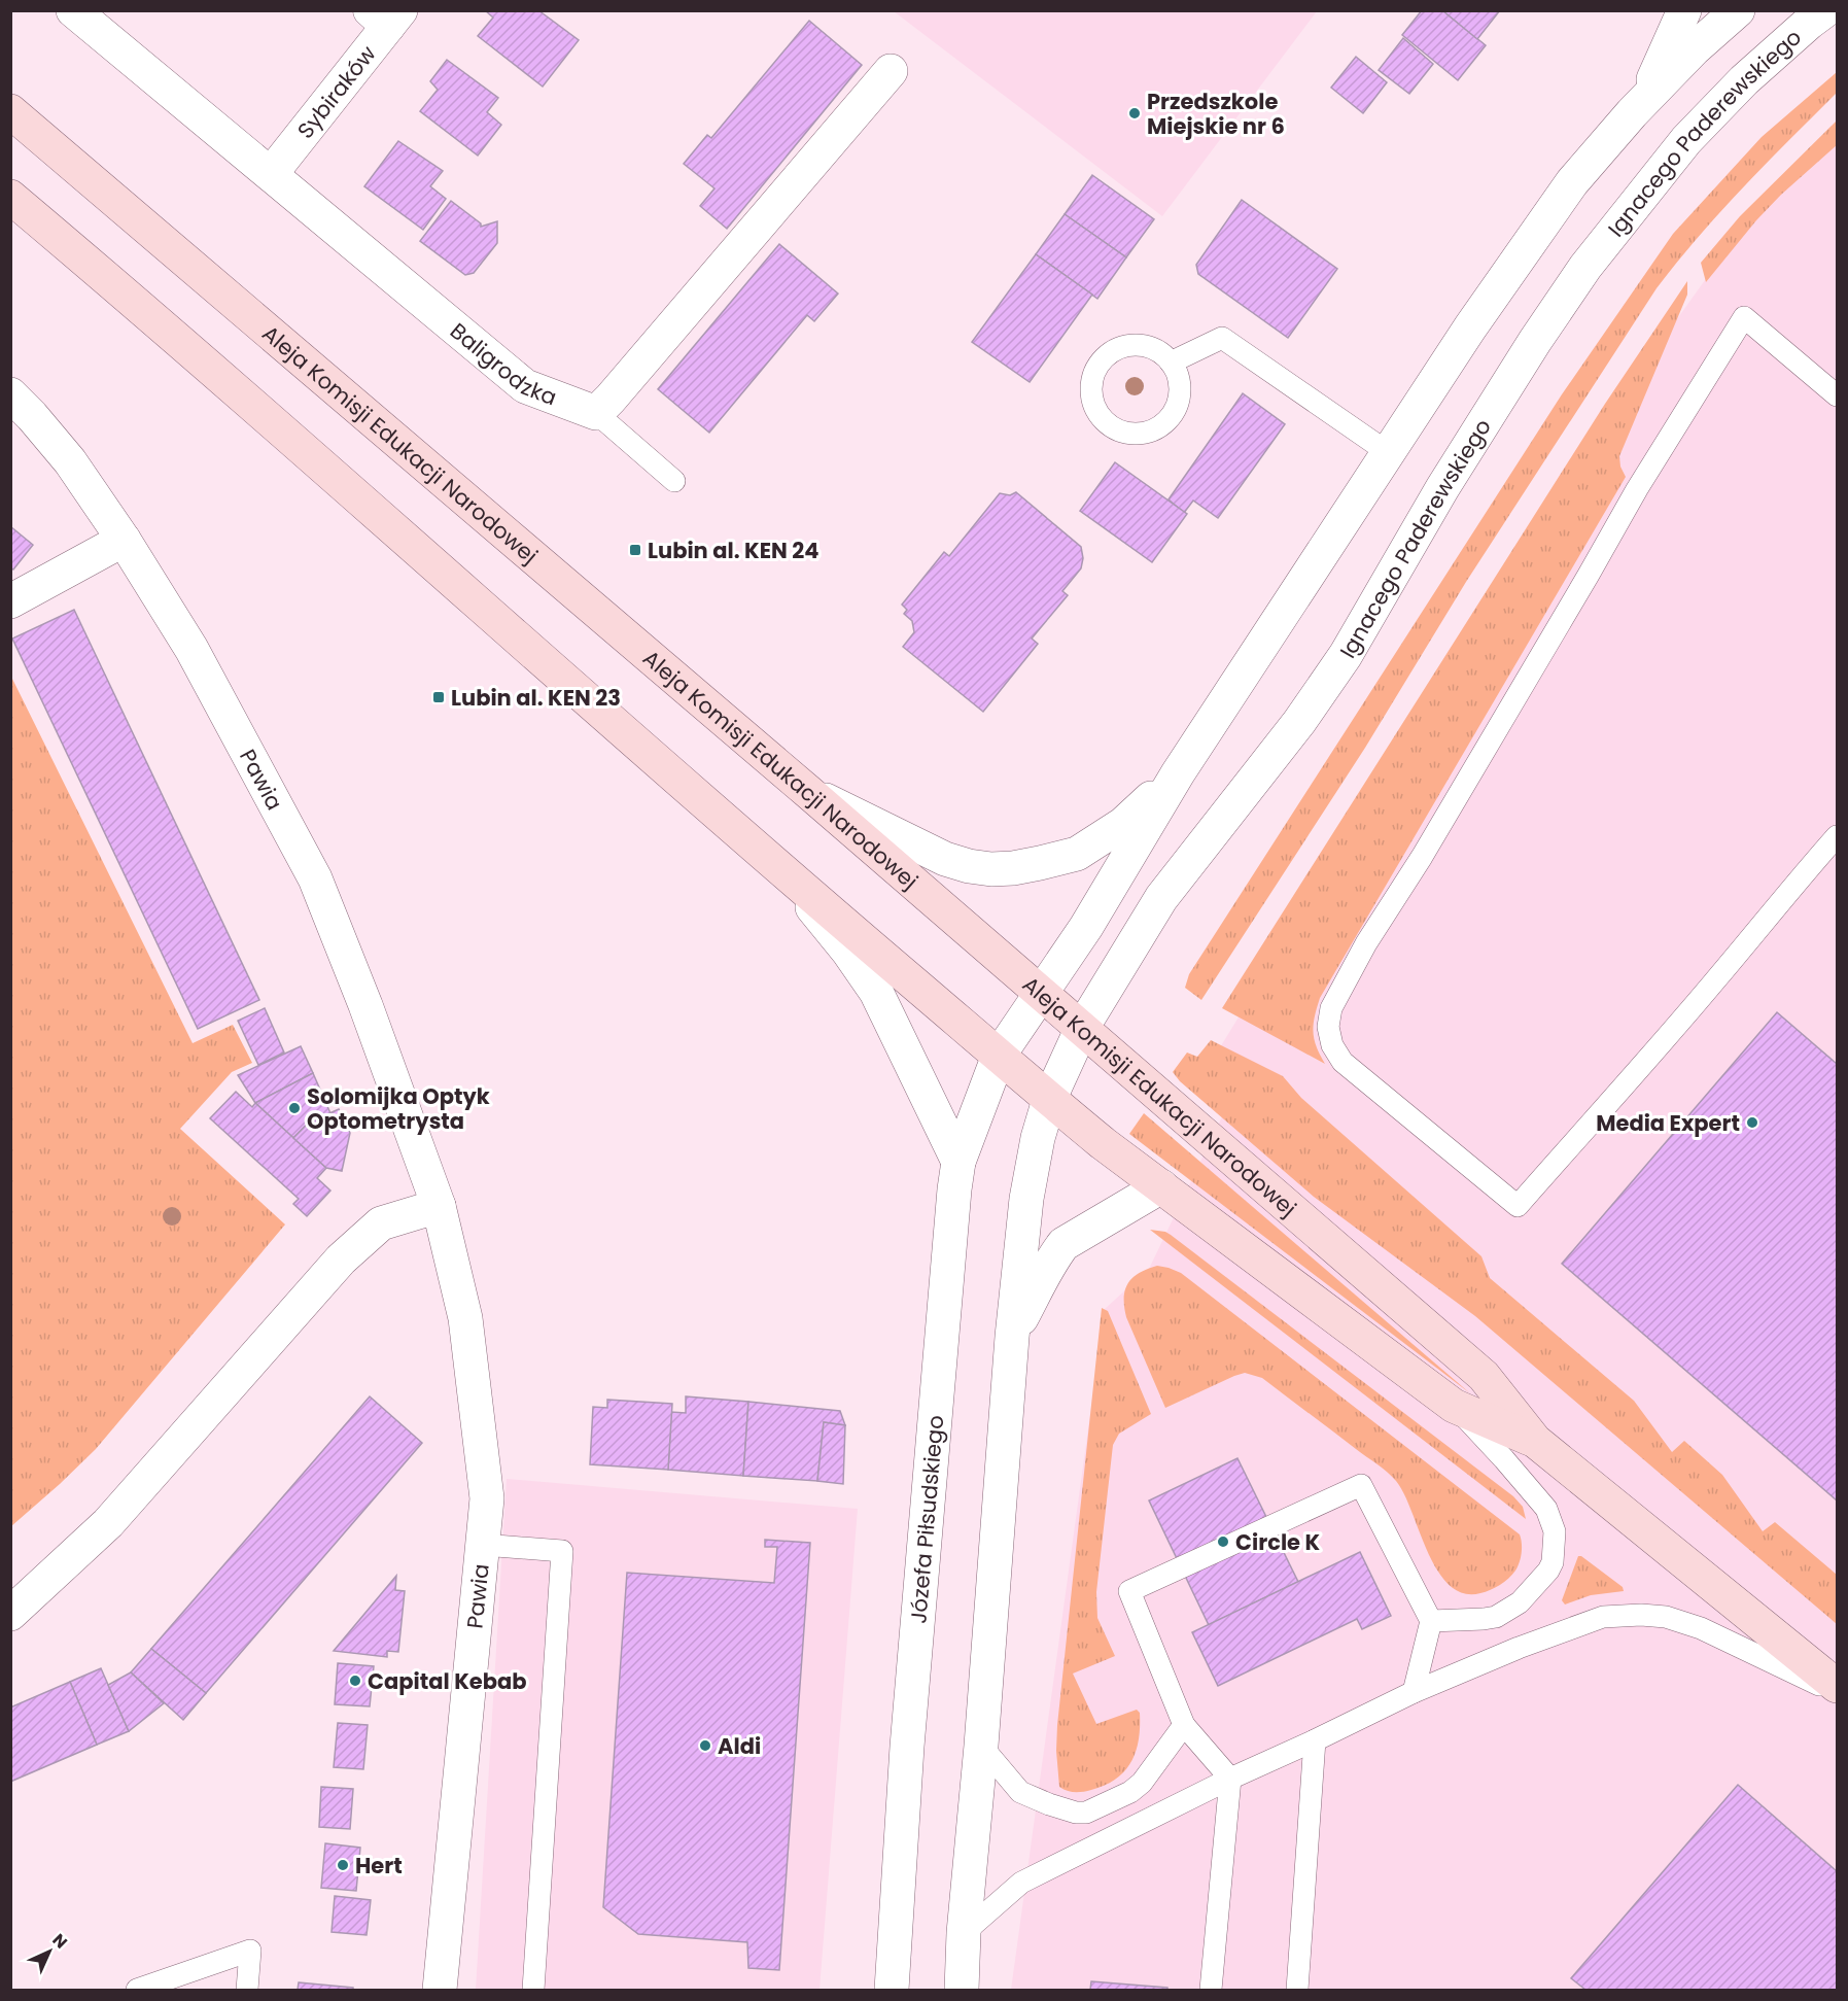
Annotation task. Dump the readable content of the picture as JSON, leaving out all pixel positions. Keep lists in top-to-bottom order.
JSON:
{
  "streets": {
    "main road": ["Aleja Komisji Edukacji Narodowej"],
    "street": [
      "Sybiraków",
      "Ignacego Paderewskiego",
      "Baligrodzka",
      "Pawia",
      "Józefa Piłsudskiego"
    ]
  },
  "crossings": [
    ["Sybiraków", "Baligrodzka"],
    ["Ignacego Paderewskiego", "Aleja Komisji Edukacji Narodowej"],
    ["Aleja Komisji Edukacji Narodowej", "Józefa Piłsudskiego"]
  ],
  "places": {
    "other": [
      "Przedszkole Miejskie nr 6",
      "Solomijka Optyk Optometrysta",
      "Media Expert",
      "Circle K",
      "Capital Kebab",
      "Aldi",
      "Hert"
    ],
    "transit": ["Lubin al. KEN 24", "Lubin al. KEN 23"]
  },
  "north": "top right"
}
